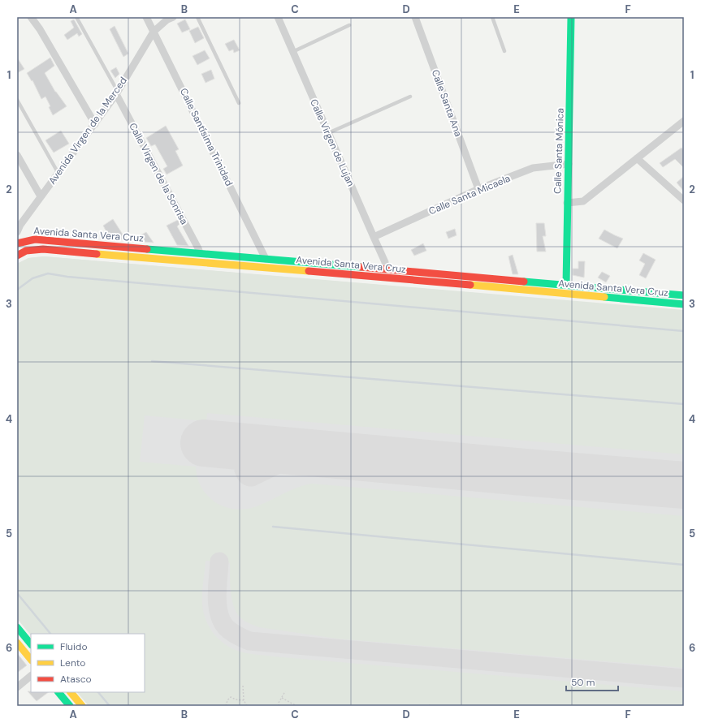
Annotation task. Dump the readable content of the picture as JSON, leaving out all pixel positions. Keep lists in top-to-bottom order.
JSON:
{
  "streets": {
    "main road": ["Calle Santa Mónica", "Avenida Santa Vera Cruz"],
    "street": [
      "Calle Santa Ana",
      "Avenida Virgen de la Merced",
      "Calle Santísima Trinidad",
      "Calle Virgen de Lujan",
      "Calle Virgen de la Sonrisa",
      "Calle Santa Micaela"
    ]
  },
  "crossings": [
    ["Calle Santa Ana", "Calle Santa Micaela"],
    ["Avenida Virgen de la Merced", "Calle Santísima Trinidad"],
    ["Avenida Virgen de la Merced", "Calle Virgen de la Sonrisa"],
    ["Calle Santísima Trinidad", "Avenida Santa Vera Cruz"],
    ["Calle Virgen de Lujan", "Calle Santa Micaela"],
    ["Calle Virgen de Lujan", "Avenida Santa Vera Cruz"],
    ["Calle Santa Mónica", "Calle Santa Micaela"],
    ["Calle Santa Mónica", "Avenida Santa Vera Cruz"],
    ["Calle Virgen de la Sonrisa", "Avenida Santa Vera Cruz"]
  ],
  "legend": ["Fluido", "Lento", "Atasco"],
  "scale_bar": "50 m",
  "grid": {
    "columns": [
      "A",
      "B",
      "C",
      "D",
      "E",
      "F"
    ],
    "rows": [
      "1",
      "2",
      "3",
      "4",
      "5",
      "6"
    ]
  }
}
